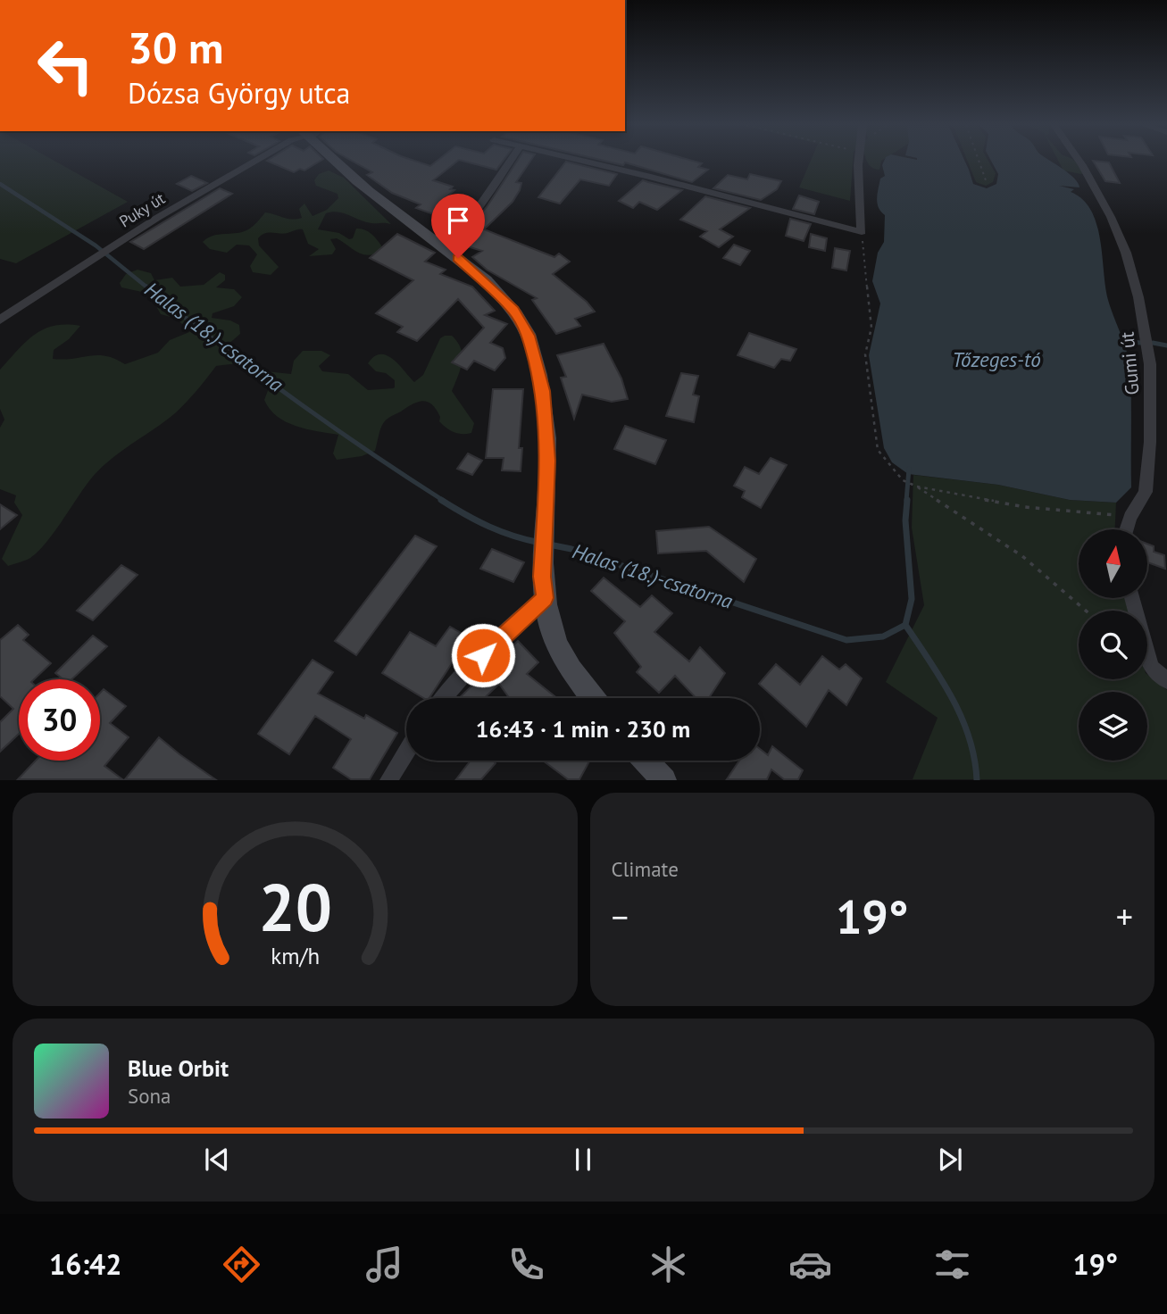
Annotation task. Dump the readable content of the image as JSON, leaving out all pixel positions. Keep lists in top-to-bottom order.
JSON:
{
  "streets": {
    "street": ["Puky út", "Gumi út"]
  },
  "water": ["Halas (18.)-csatorna", "Tőzeges-tó"],
  "north": "top",
  "page": {
    "turn": ["30 m", "Dózsa György utca"],
    "limit": "30",
    "trip": "16:43 · 1 min · 230 m",
    "tile": "Climate",
    "heat": ["−", "19°", "+"],
    "song": ["Blue Orbit", "Sona"],
    "tabs": ["16:42", "19°"],
    "gauge": ["20", "km/h"]
  }
}
